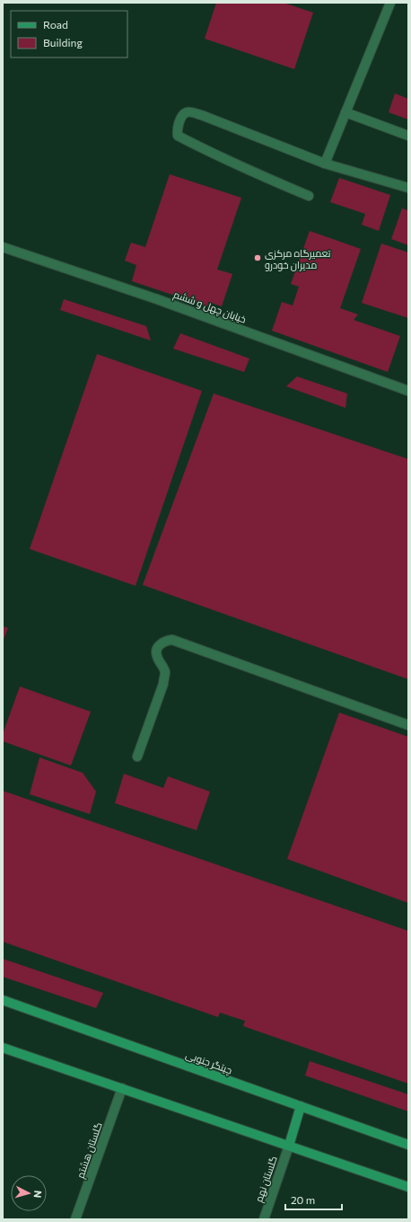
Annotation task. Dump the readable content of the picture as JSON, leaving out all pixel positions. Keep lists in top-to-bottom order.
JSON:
{
  "streets": {
    "main road": ["چیتگر جنوبی"],
    "street": ["خیابان چهل و ششم", "گلستان هشتم", "گلستان نهم"]
  },
  "places": ["تعمیرگاه مرکزی مدیران خودرو"],
  "legend": ["Road", "Building"],
  "scale_bar": "20 m",
  "north": "right"
}
